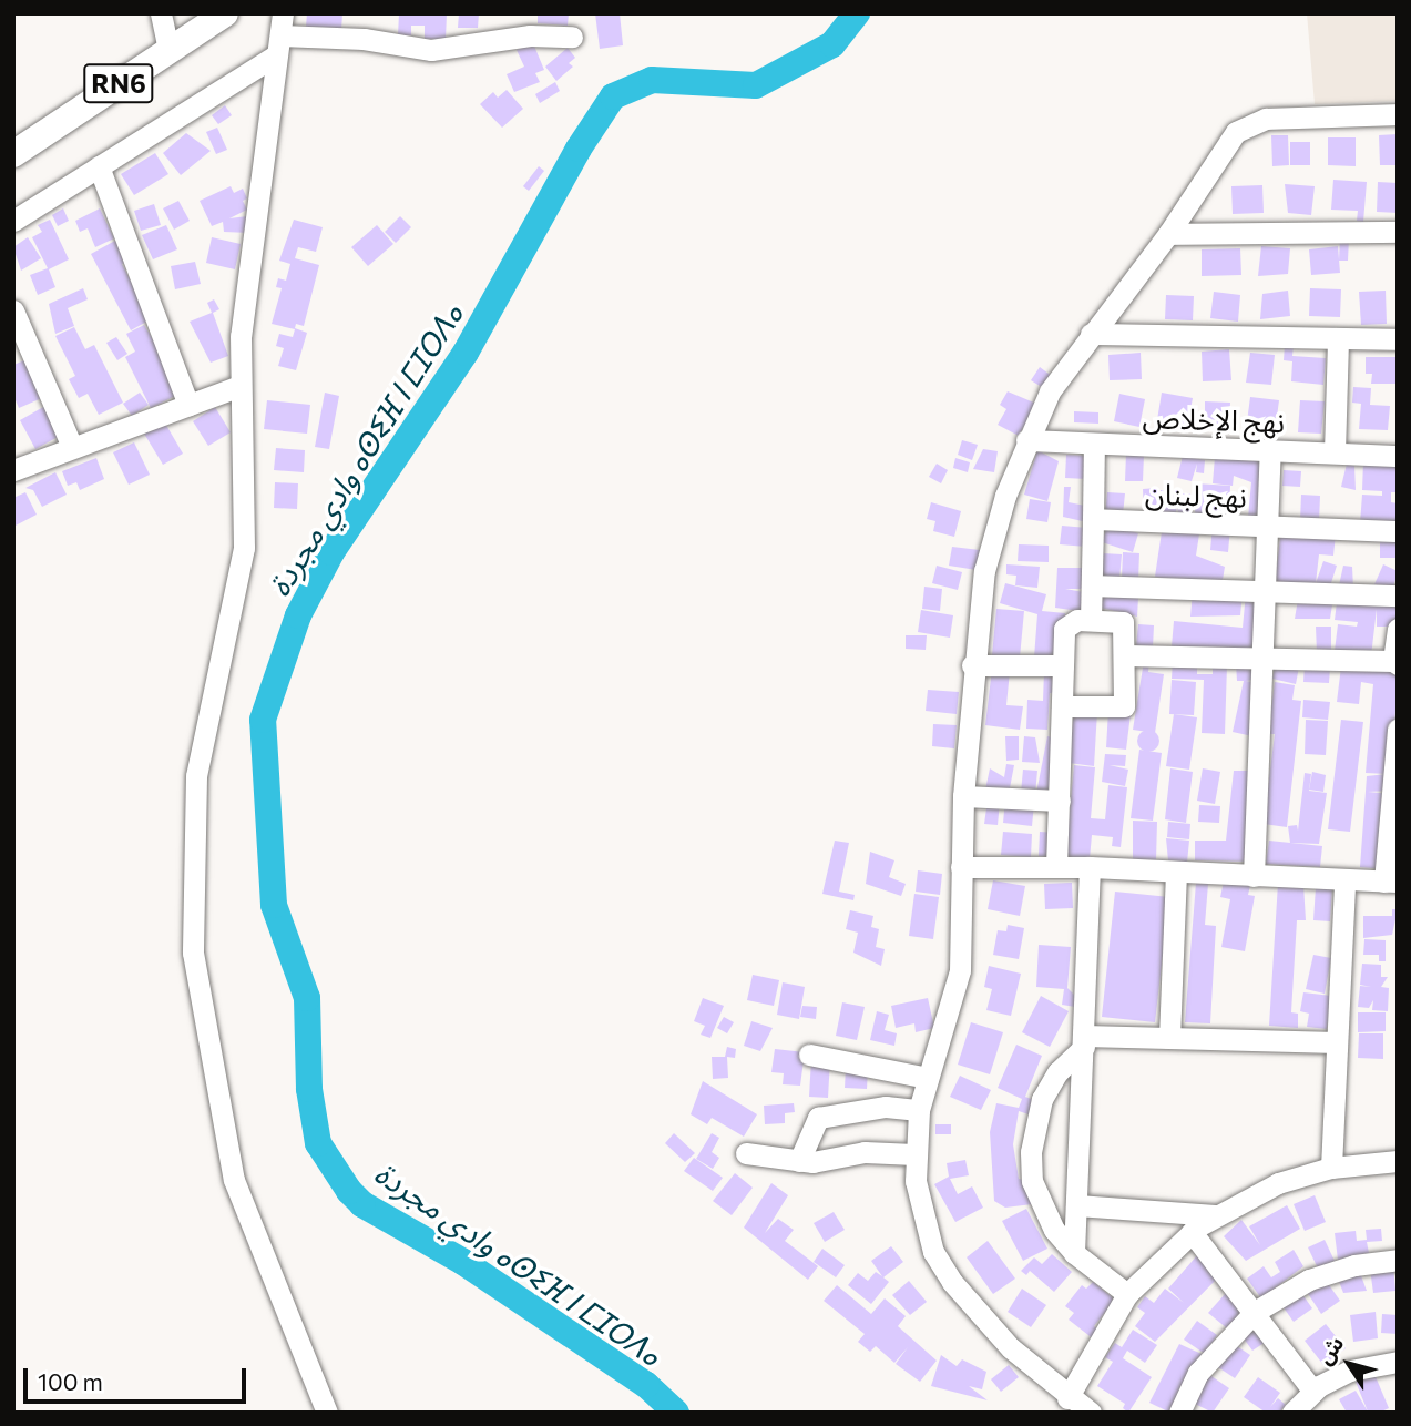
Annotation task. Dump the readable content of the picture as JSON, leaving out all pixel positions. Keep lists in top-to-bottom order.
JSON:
{
  "streets": {
    "main road": ["RN6"],
    "street": ["نهج الإخلاص", "نهج لبنان"]
  },
  "water": ["وادي مجردة ⴰⵙⵉⴼ ⵏ ⵎⵊⵔⴷⴰ"],
  "scale_bar": "100 m",
  "north": "top left"
}
